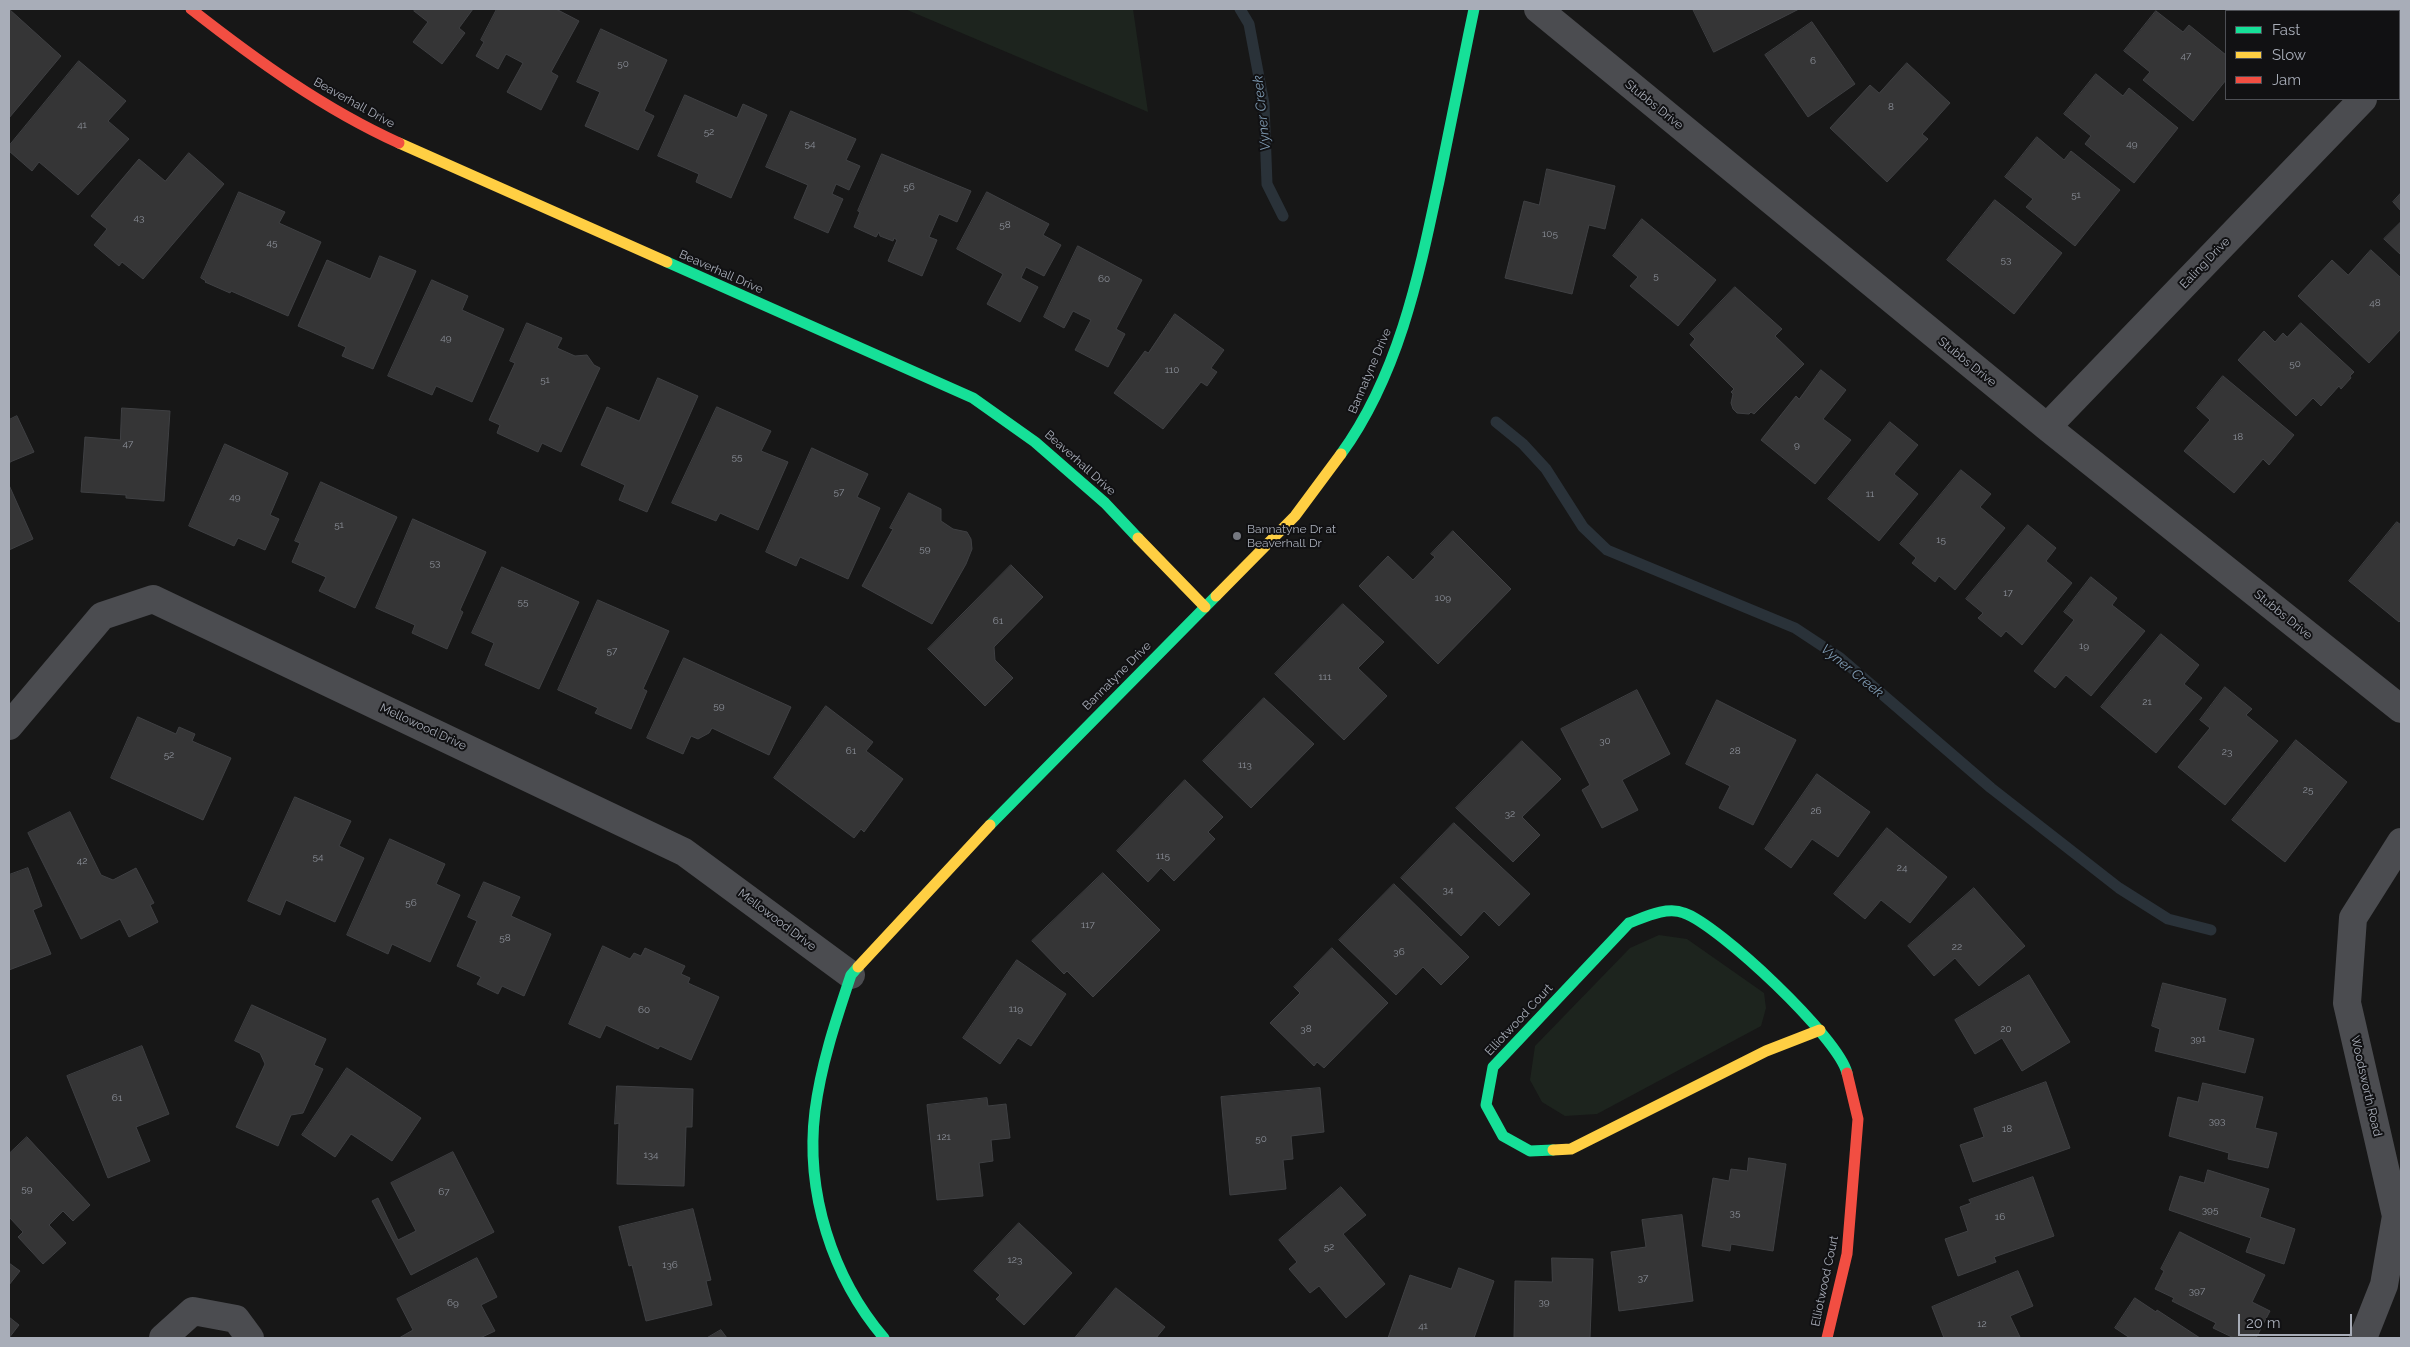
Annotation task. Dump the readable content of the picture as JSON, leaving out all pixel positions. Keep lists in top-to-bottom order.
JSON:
{
  "streets": {
    "street": [
      "Beaverhall Drive",
      "Stubbs Drive",
      "Ealing Drive",
      "Bannatyne Drive",
      "Mellowood Drive",
      "Elliotwood Court",
      "Woodsworth Road"
    ]
  },
  "crossings": [
    ["Beaverhall Drive", "Bannatyne Drive"],
    ["Stubbs Drive", "Ealing Drive"],
    ["Bannatyne Drive", "Mellowood Drive"]
  ],
  "water": ["Vyner Creek"],
  "places": ["Bannatyne Dr at Beaverhall Dr"],
  "house_numbers": [
    "47",
    "6",
    "50",
    "8",
    "41",
    "52",
    "54",
    "49",
    "56",
    "51",
    "43",
    "58",
    "105",
    "45",
    "53",
    "5",
    "60",
    "48",
    "49",
    "50",
    "110",
    "51",
    "18",
    "47",
    "9",
    "55",
    "57",
    "11",
    "49",
    "51",
    "15",
    "59",
    "53",
    "17",
    "109",
    "55",
    "61",
    "19",
    "57",
    "111",
    "21",
    "59",
    "30",
    "61",
    "28",
    "23",
    "52",
    "113",
    "25",
    "26",
    "32",
    "115",
    "54",
    "42",
    "24",
    "34",
    "56",
    "117",
    "58",
    "22",
    "36",
    "119",
    "60",
    "38",
    "20",
    "391",
    "61",
    "393",
    "18",
    "121",
    "50",
    "134",
    "59",
    "67",
    "395",
    "35",
    "16",
    "52",
    "123",
    "136",
    "37",
    "397",
    "39",
    "69",
    "12",
    "41"
  ],
  "legend": ["Fast", "Slow", "Jam"],
  "scale_bar": "20 m"
}
